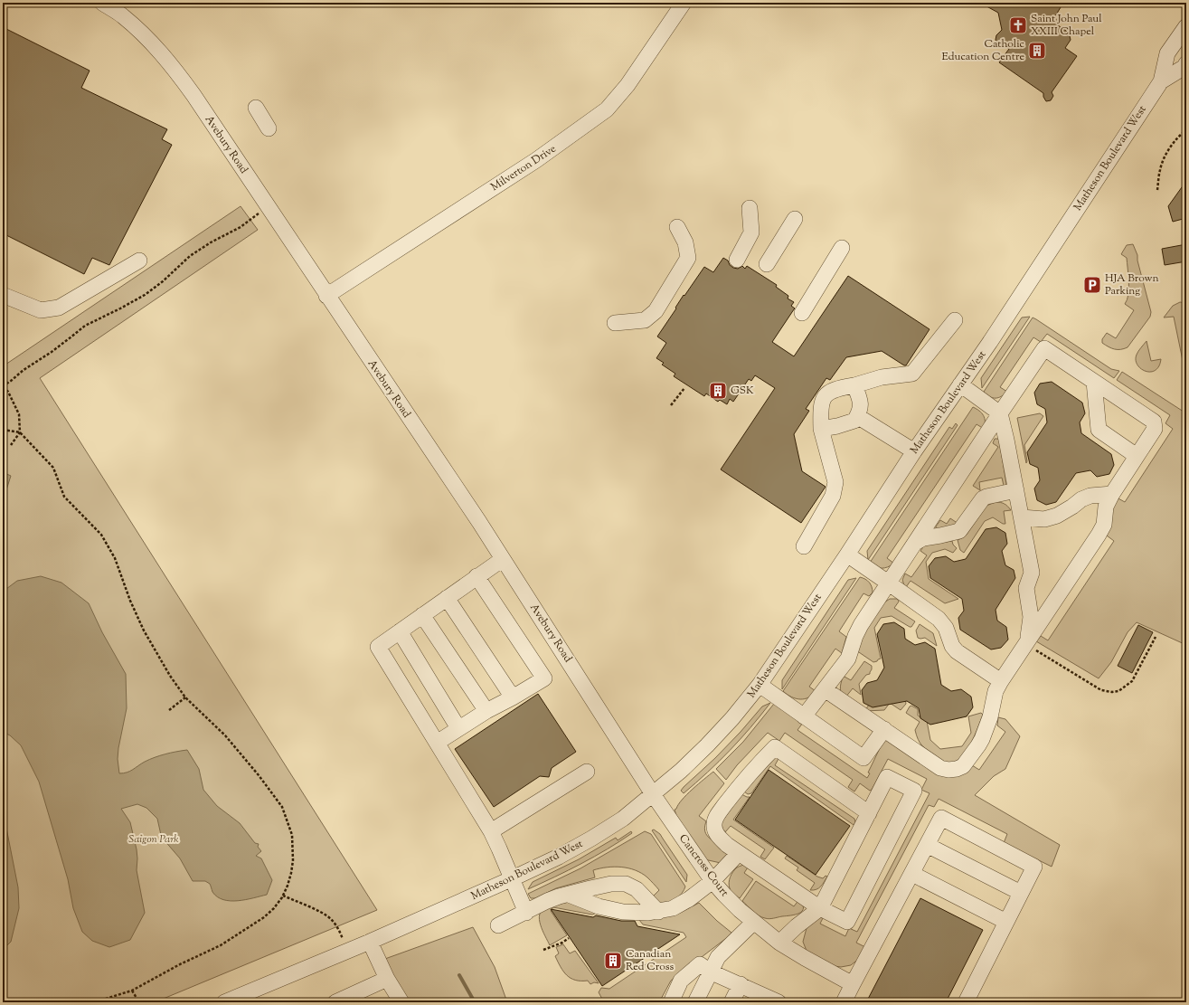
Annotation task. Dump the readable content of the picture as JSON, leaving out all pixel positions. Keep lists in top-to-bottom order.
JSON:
{
  "streets": {
    "street": [
      "Avebury Road",
      "Matheson Boulevard West",
      "Milverton Drive",
      "Cancross Court"
    ]
  },
  "crossings": [
    ["Avebury Road", "Matheson Boulevard West"],
    ["Avebury Road", "Milverton Drive"],
    ["Avebury Road", "Cancross Court"],
    ["Matheson Boulevard West", "Cancross Court"]
  ],
  "parks": ["Saigon Park"],
  "places": {
    "church": ["Saint John Paul XXIII Chapel"],
    "building": ["Catholic Education Centre", "GSK", "Canadian Red Cross"],
    "parking": ["HJA Brown Parking"]
  }
}
